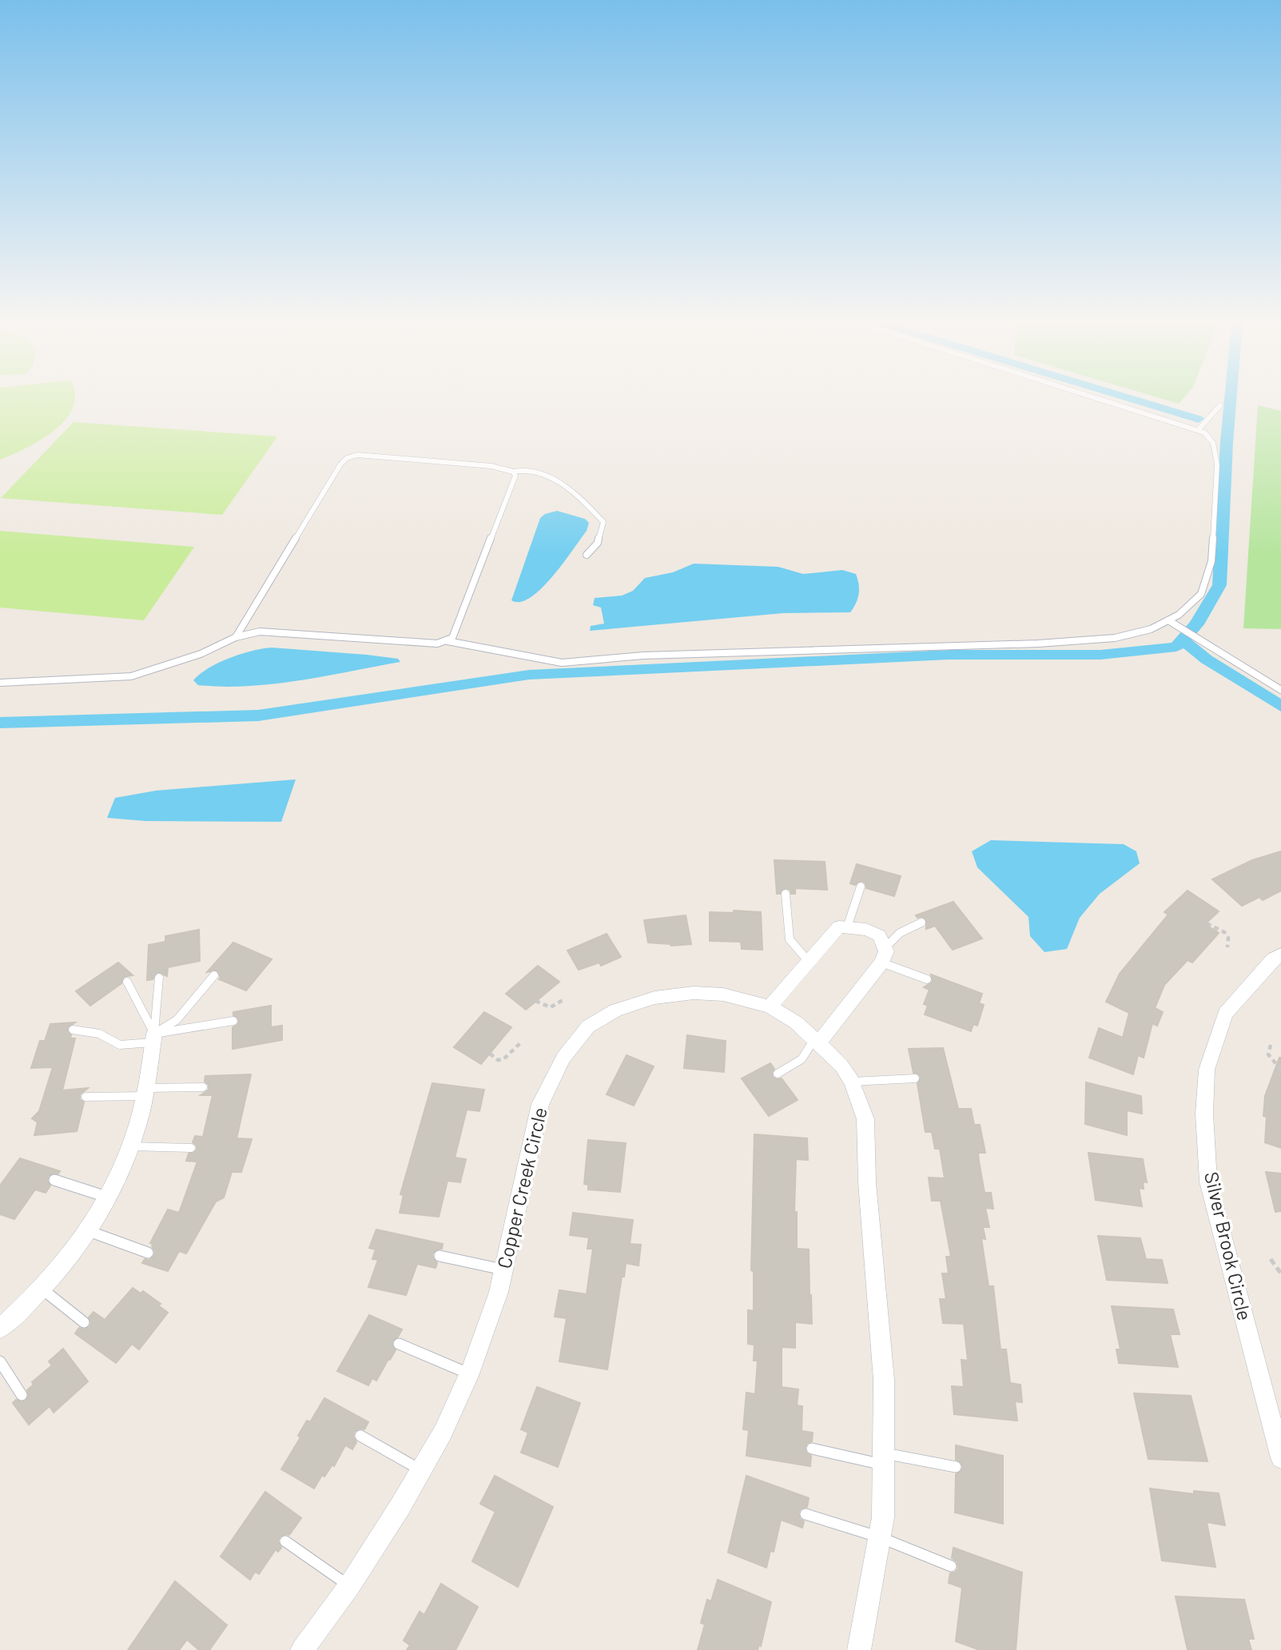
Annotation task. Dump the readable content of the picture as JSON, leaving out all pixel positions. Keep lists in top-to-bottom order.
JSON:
{
  "streets": {
    "street": ["Copper Creek Circle", "Silver Brook Circle"]
  }
}
